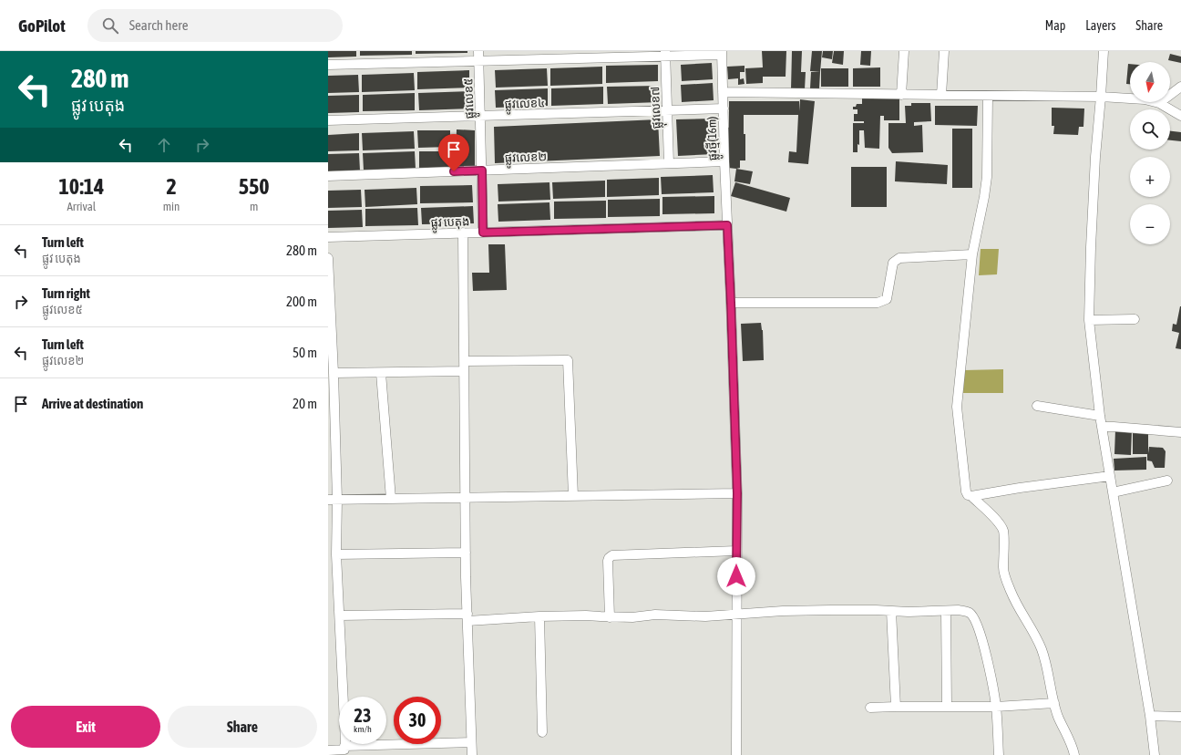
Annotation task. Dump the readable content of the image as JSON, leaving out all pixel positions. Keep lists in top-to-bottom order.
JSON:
{
  "streets": {
    "street": [
      "ផ្លូវលេខ៥",
      "ផ្លូវលេខ៤",
      "ផ្លុវលេខ៧",
      "ផ្លូវថ្មី(16m)",
      "ផ្លូវលេខ២",
      "ផ្លូវ បេតុង"
    ]
  },
  "crossings": [
    ["ផ្លូវលេខ៥", "ផ្លូវលេខ៤"],
    ["ផ្លូវលេខ៥", "ផ្លូវលេខ២"],
    ["ផ្លូវលេខ៥", "ផ្លូវ បេតុង"],
    ["ផ្លូវលេខ៤", "ផ្លុវលេខ៧"],
    ["ផ្លូវលេខ៤", "ផ្លូវថ្មី(16m)"],
    ["ផ្លុវលេខ៧", "ផ្លូវលេខ២"],
    ["ផ្លូវថ្មី(16m)", "ផ្លូវលេខ២"],
    ["ផ្លូវថ្មី(16m)", "ផ្លូវ បេតុង"]
  ],
  "north": "bottom",
  "page": {
    "header": "GoPilot",
    "search": "Search here",
    "nav": ["Map", "Layers", "Share"],
    "turn": ["280 m", "ផ្លូវ បេតុង"],
    "map_buttons": ["+", "−"],
    "eta": [
      "10:14",
      "Arrival",
      "2",
      "min",
      "550",
      "m"
    ],
    "list": [
      {
        "name": "Turn left",
        "note": "ផ្លូវ បេតុង",
        "value": "280 m"
      },
      {
        "name": "Turn right",
        "note": "ផ្លូវលេខ៥",
        "value": "200 m"
      },
      {
        "name": "Turn left",
        "note": "ផ្លូវលេខ២",
        "value": "50 m"
      },
      {
        "name": "Arrive at destination",
        "value": "20 m"
      }
    ],
    "speed": "23 km/h",
    "limit": "30",
    "buttons": ["Exit", "Share"]
  }
}
